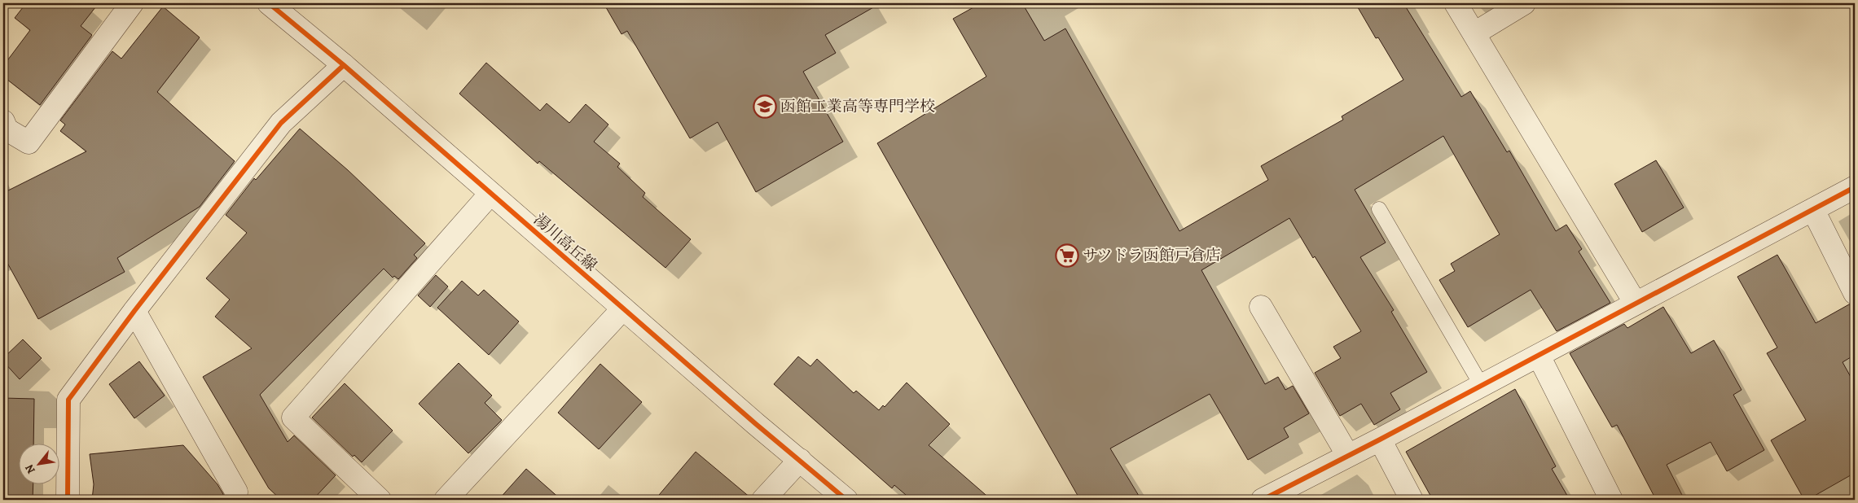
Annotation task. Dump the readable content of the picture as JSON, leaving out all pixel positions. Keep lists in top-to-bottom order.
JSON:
{
  "streets": {
    "street": ["湯川高丘線"]
  },
  "places": {
    "school or university": ["函館工業高等専門学校"],
    "supermarket": ["サツドラ函館戸倉店"]
  },
  "north": "bottom left"
}
